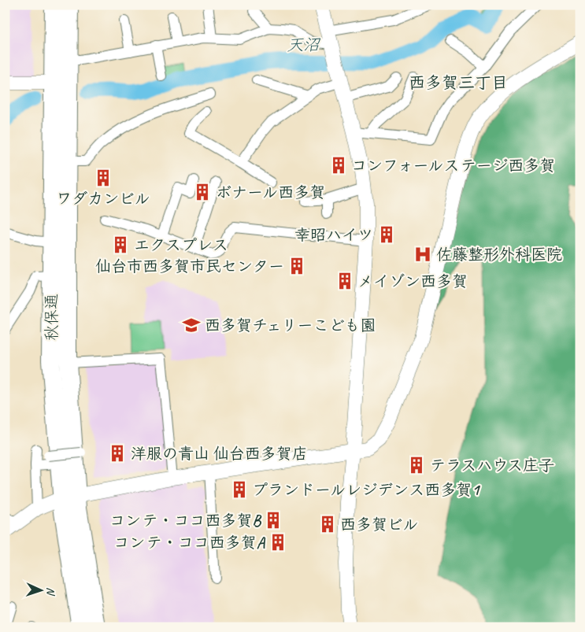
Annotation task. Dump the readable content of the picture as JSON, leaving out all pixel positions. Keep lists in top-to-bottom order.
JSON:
{
  "streets": {
    "highway": ["秋保通"]
  },
  "districts": ["西多賀三丁目"],
  "water": ["天沼"],
  "places": {
    "building": [
      "コンフォールステージ西多賀",
      "ワダカンビル",
      "ボナール西多賀",
      "幸昭ハイツ",
      "エクスプレス",
      "仙台市西多賀市民センター",
      "メイゾン西多賀",
      "洋服の青山 仙台西多賀店",
      "テラスハウス庄子",
      "プランドールレジデンス西多賀1",
      "コンテ・ココ西多賀B",
      "西多賀ビル",
      "コンテ・ココ西多賀A"
    ],
    "hospital": ["佐藤整形外科医院"],
    "school or university": ["西多賀チェリーこども園"]
  },
  "north": "right"
}
